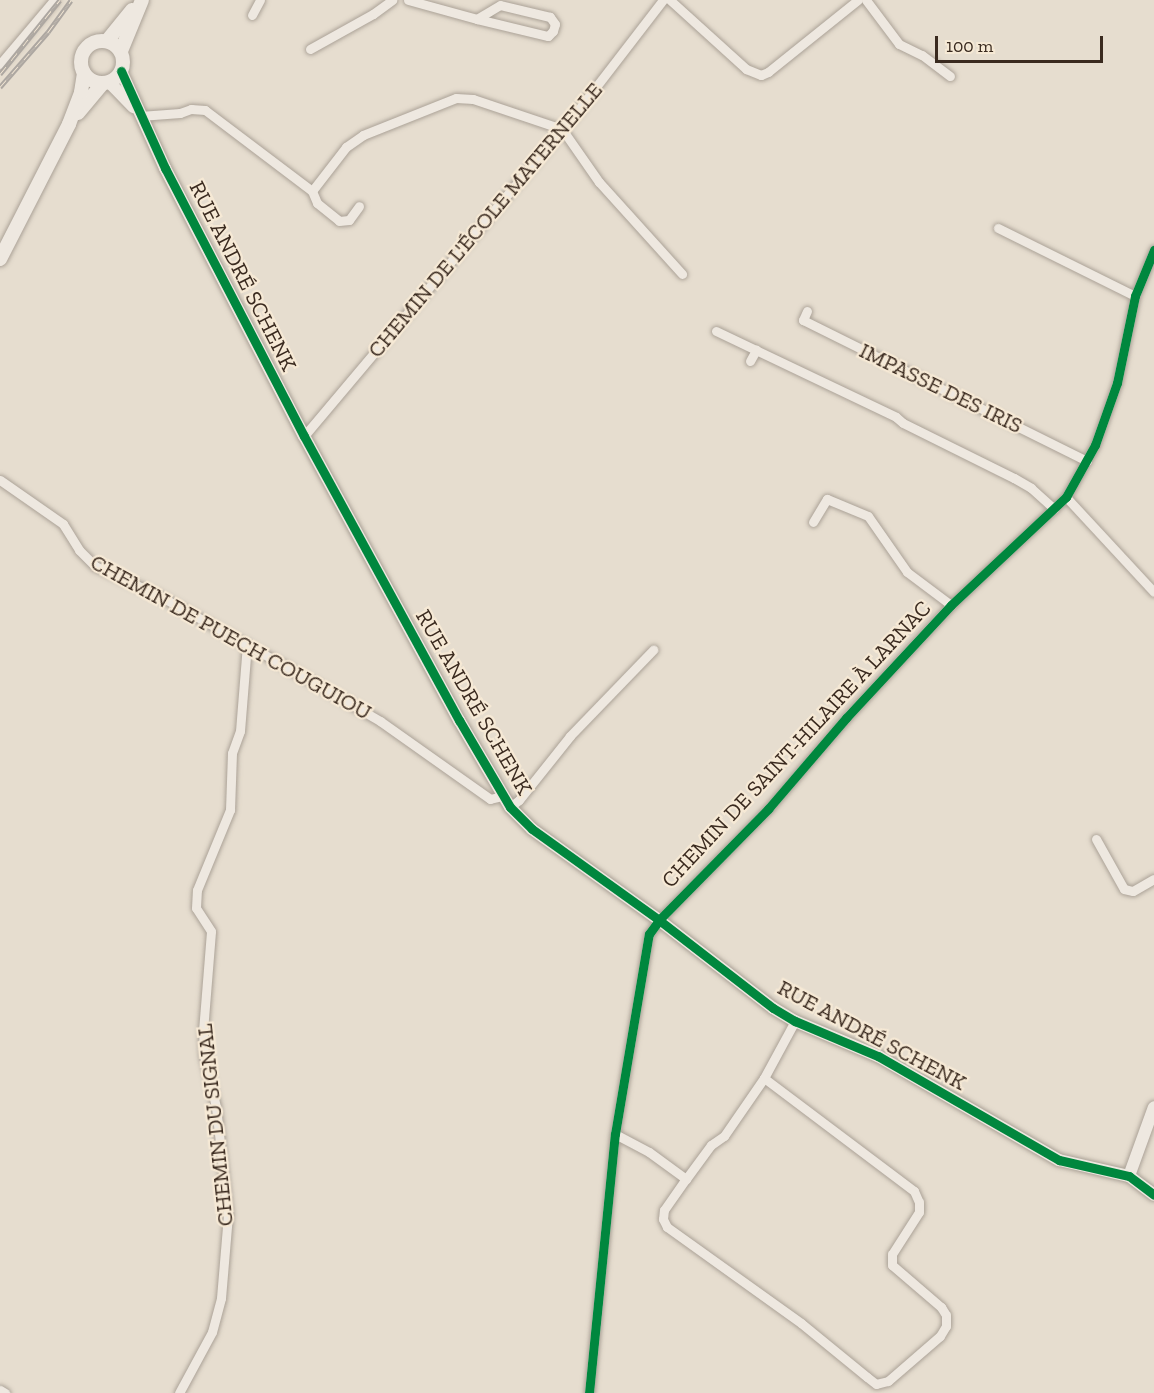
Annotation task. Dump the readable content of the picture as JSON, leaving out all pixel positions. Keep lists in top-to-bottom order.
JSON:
{
  "streets": {
    "street": [
      "CHEMIN DE L'ÉCOLE MATERNELLE",
      "RUE ANDRÉ SCHENK",
      "IMPASSE DES IRIS",
      "CHEMIN DE PUECH COUGUIOU",
      "CHEMIN DE SAINT-HILAIRE À LARNAC",
      "CHEMIN DU SIGNAL"
    ]
  },
  "crossings": [
    ["CHEMIN DE L'ÉCOLE MATERNELLE", "RUE ANDRÉ SCHENK"],
    ["RUE ANDRÉ SCHENK", "CHEMIN DE PUECH COUGUIOU"],
    ["RUE ANDRÉ SCHENK", "CHEMIN DE SAINT-HILAIRE À LARNAC"],
    ["IMPASSE DES IRIS", "CHEMIN DE SAINT-HILAIRE À LARNAC"],
    ["CHEMIN DE PUECH COUGUIOU", "CHEMIN DU SIGNAL"]
  ],
  "scale_bar": "100 m"
}
